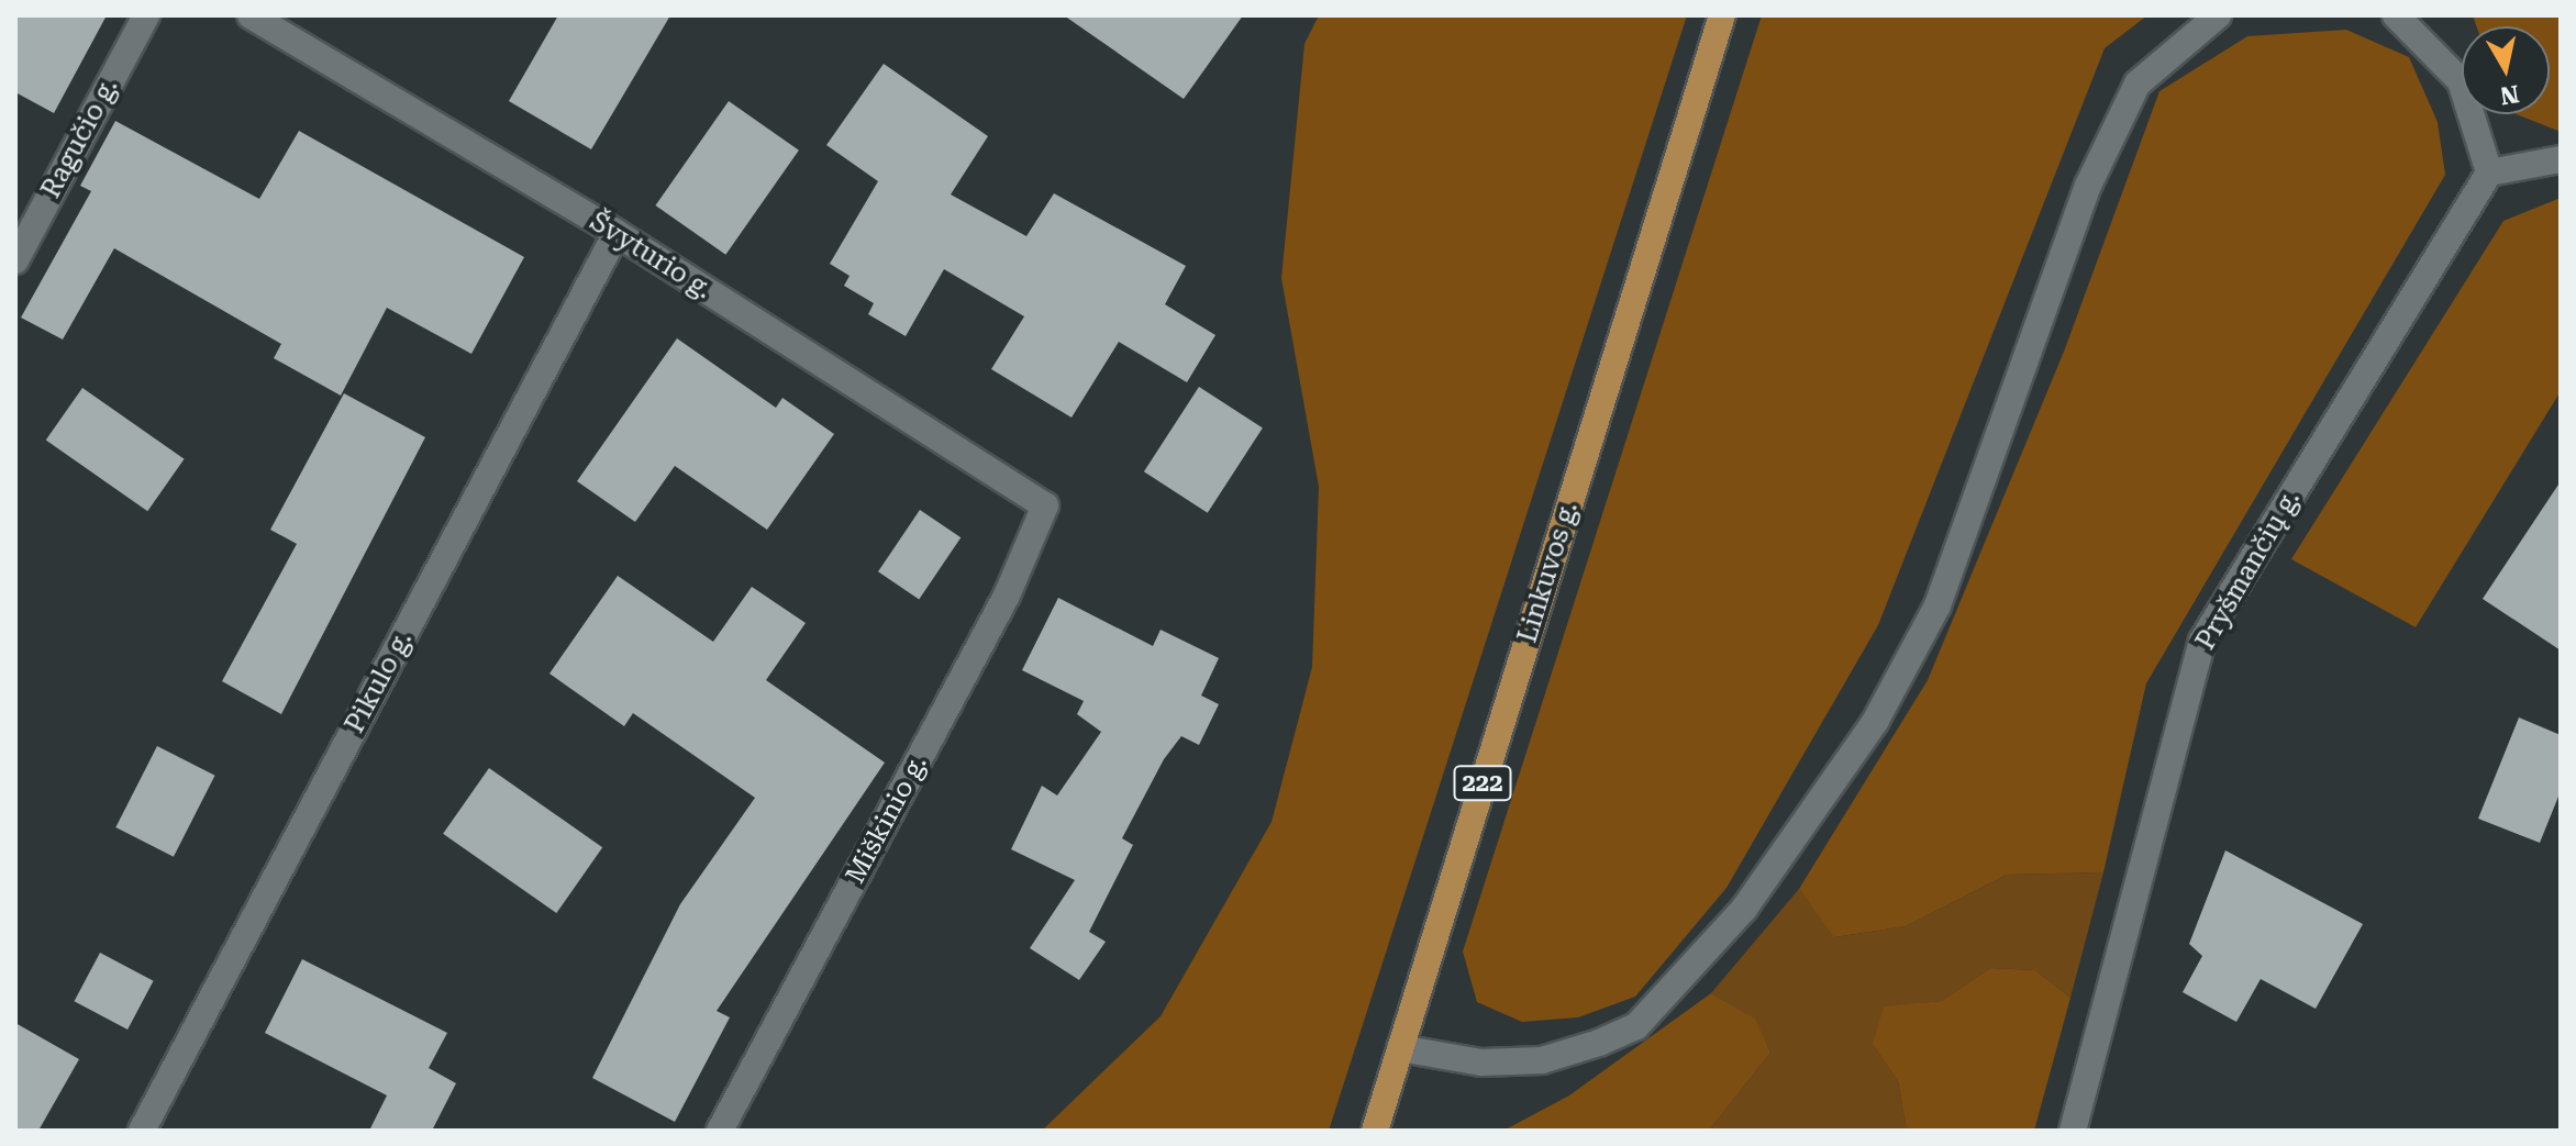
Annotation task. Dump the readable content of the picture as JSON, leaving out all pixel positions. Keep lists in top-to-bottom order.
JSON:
{
  "streets": {
    "main road": ["Linkuvos g.", "222"],
    "street": [
      "Ragučio g.",
      "Švyturio g.",
      "Pryšmančių g.",
      "Pikulo g.",
      "Miškinio g."
    ]
  },
  "crossings": [
    ["Švyturio g.", "Pikulo g."],
    ["Švyturio g.", "Miškinio g."]
  ],
  "north": "bottom"
}
